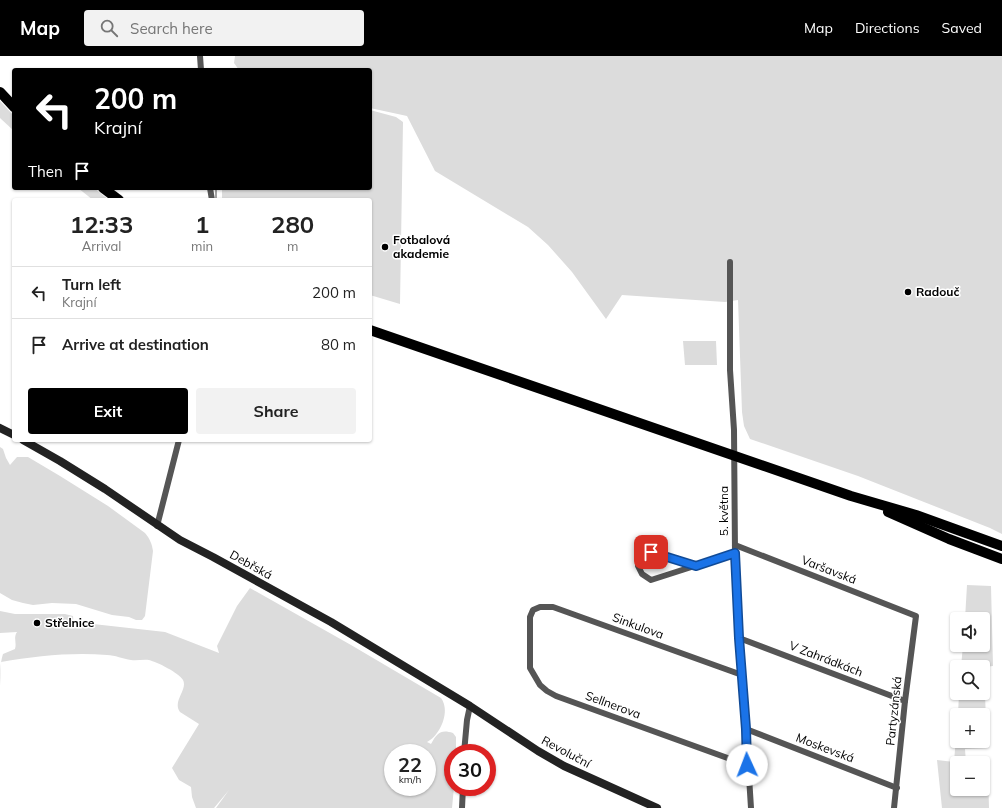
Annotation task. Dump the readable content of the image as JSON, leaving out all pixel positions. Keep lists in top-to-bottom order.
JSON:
{
  "streets": {
    "main road": ["Debřská", "Revoluční"],
    "street": [
      "5. května",
      "Varšavská",
      "Sinkulova",
      "V Zahrádkách",
      "Sellnerova",
      "Partyzánská",
      "Moskevská"
    ]
  },
  "crossings": [
    ["5. května", "Varšavská"],
    ["5. května", "Sinkulova"],
    ["5. května", "V Zahrádkách"],
    ["5. května", "Sellnerova"],
    ["5. května", "Moskevská"],
    ["Debřská", "Revoluční"],
    ["Varšavská", "Partyzánská"],
    ["Sinkulova", "Sellnerova"],
    ["V Zahrádkách", "Partyzánská"],
    ["Partyzánská", "Moskevská"]
  ],
  "places": ["Fotbalová akademie", "Radouč", "Střelnice"],
  "page": {
    "header": "Map",
    "search": "Search here",
    "nav": ["Map", "Directions", "Saved"],
    "turn": ["200 m", "Krajní"],
    "then": "Then",
    "eta": [
      "12:33",
      "Arrival",
      "1",
      "min",
      "280",
      "m"
    ],
    "list": [
      {
        "name": "Turn left",
        "note": "Krajní",
        "value": "200 m"
      },
      {
        "name": "Arrive at destination",
        "value": "80 m"
      }
    ],
    "buttons": ["Exit", "Share"],
    "map_buttons": ["+", "−"],
    "speed": "22 km/h",
    "limit": "30"
  }
}
